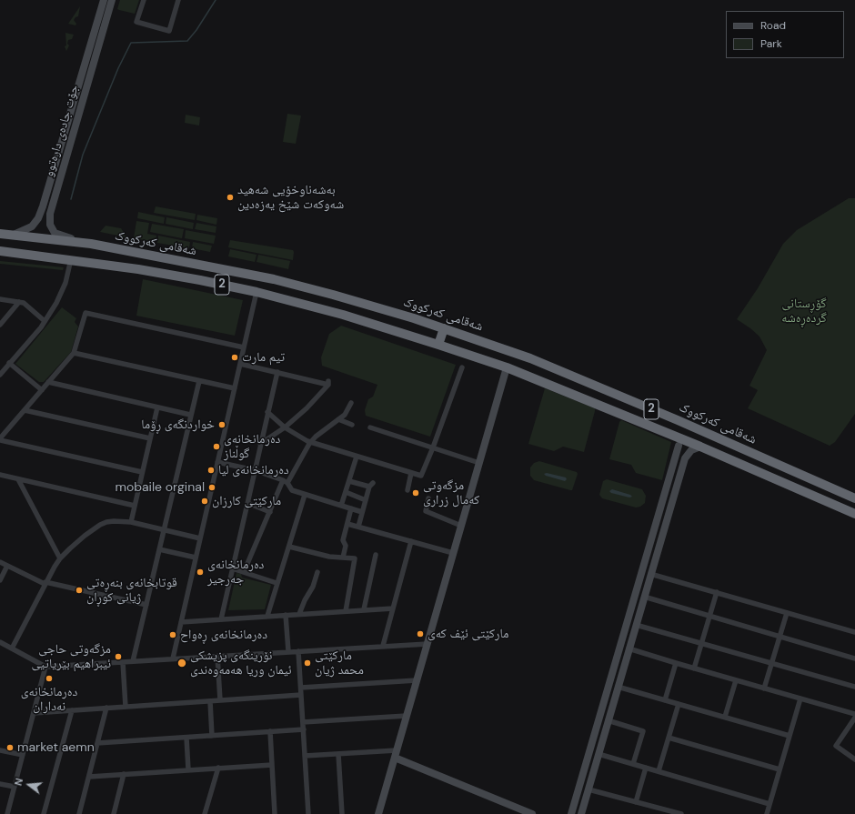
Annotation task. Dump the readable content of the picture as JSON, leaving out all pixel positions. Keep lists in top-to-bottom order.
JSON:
{
  "streets": {
    "highway": ["شەقامی کەرکووک", "2"],
    "street": ["جۆت جادەی دارەتوو"]
  },
  "crossings": [
    ["جۆت جادەی دارەتوو", "شەقامی کەرکووک"]
  ],
  "parks": ["گۆڕستانی گردەڕەشە"],
  "places": [
    "بەشەناوخۆیی شەهید شەوکەت شێخ یەزەدین",
    "تیم مارت",
    "خواردنگەی ڕۆما",
    "دەرمانخانەی گوڵناز",
    "دەرمانخانەی لیا",
    "mobaile orginal",
    "مزگەوتی کەمال زراری",
    "مارکێتی کارزان",
    "دەرمانخانەی جەرجیر",
    "قوتابخانەی بنەڕەتی ژیانی کوڕان",
    "مارکێتی ئێف کەی",
    "دەرمانخانەی ڕەواح",
    "مزگەوتی حاجی ئیبراهیم بێریاتیی",
    "نۆرینگەی پزیشکی ئیمان وریا هەمەوەندی",
    "مارکێتی محمد ژیان",
    "دەرمانخانەی نەداران",
    "market aemn"
  ],
  "legend": ["Road", "Park"],
  "north": "left"
}
